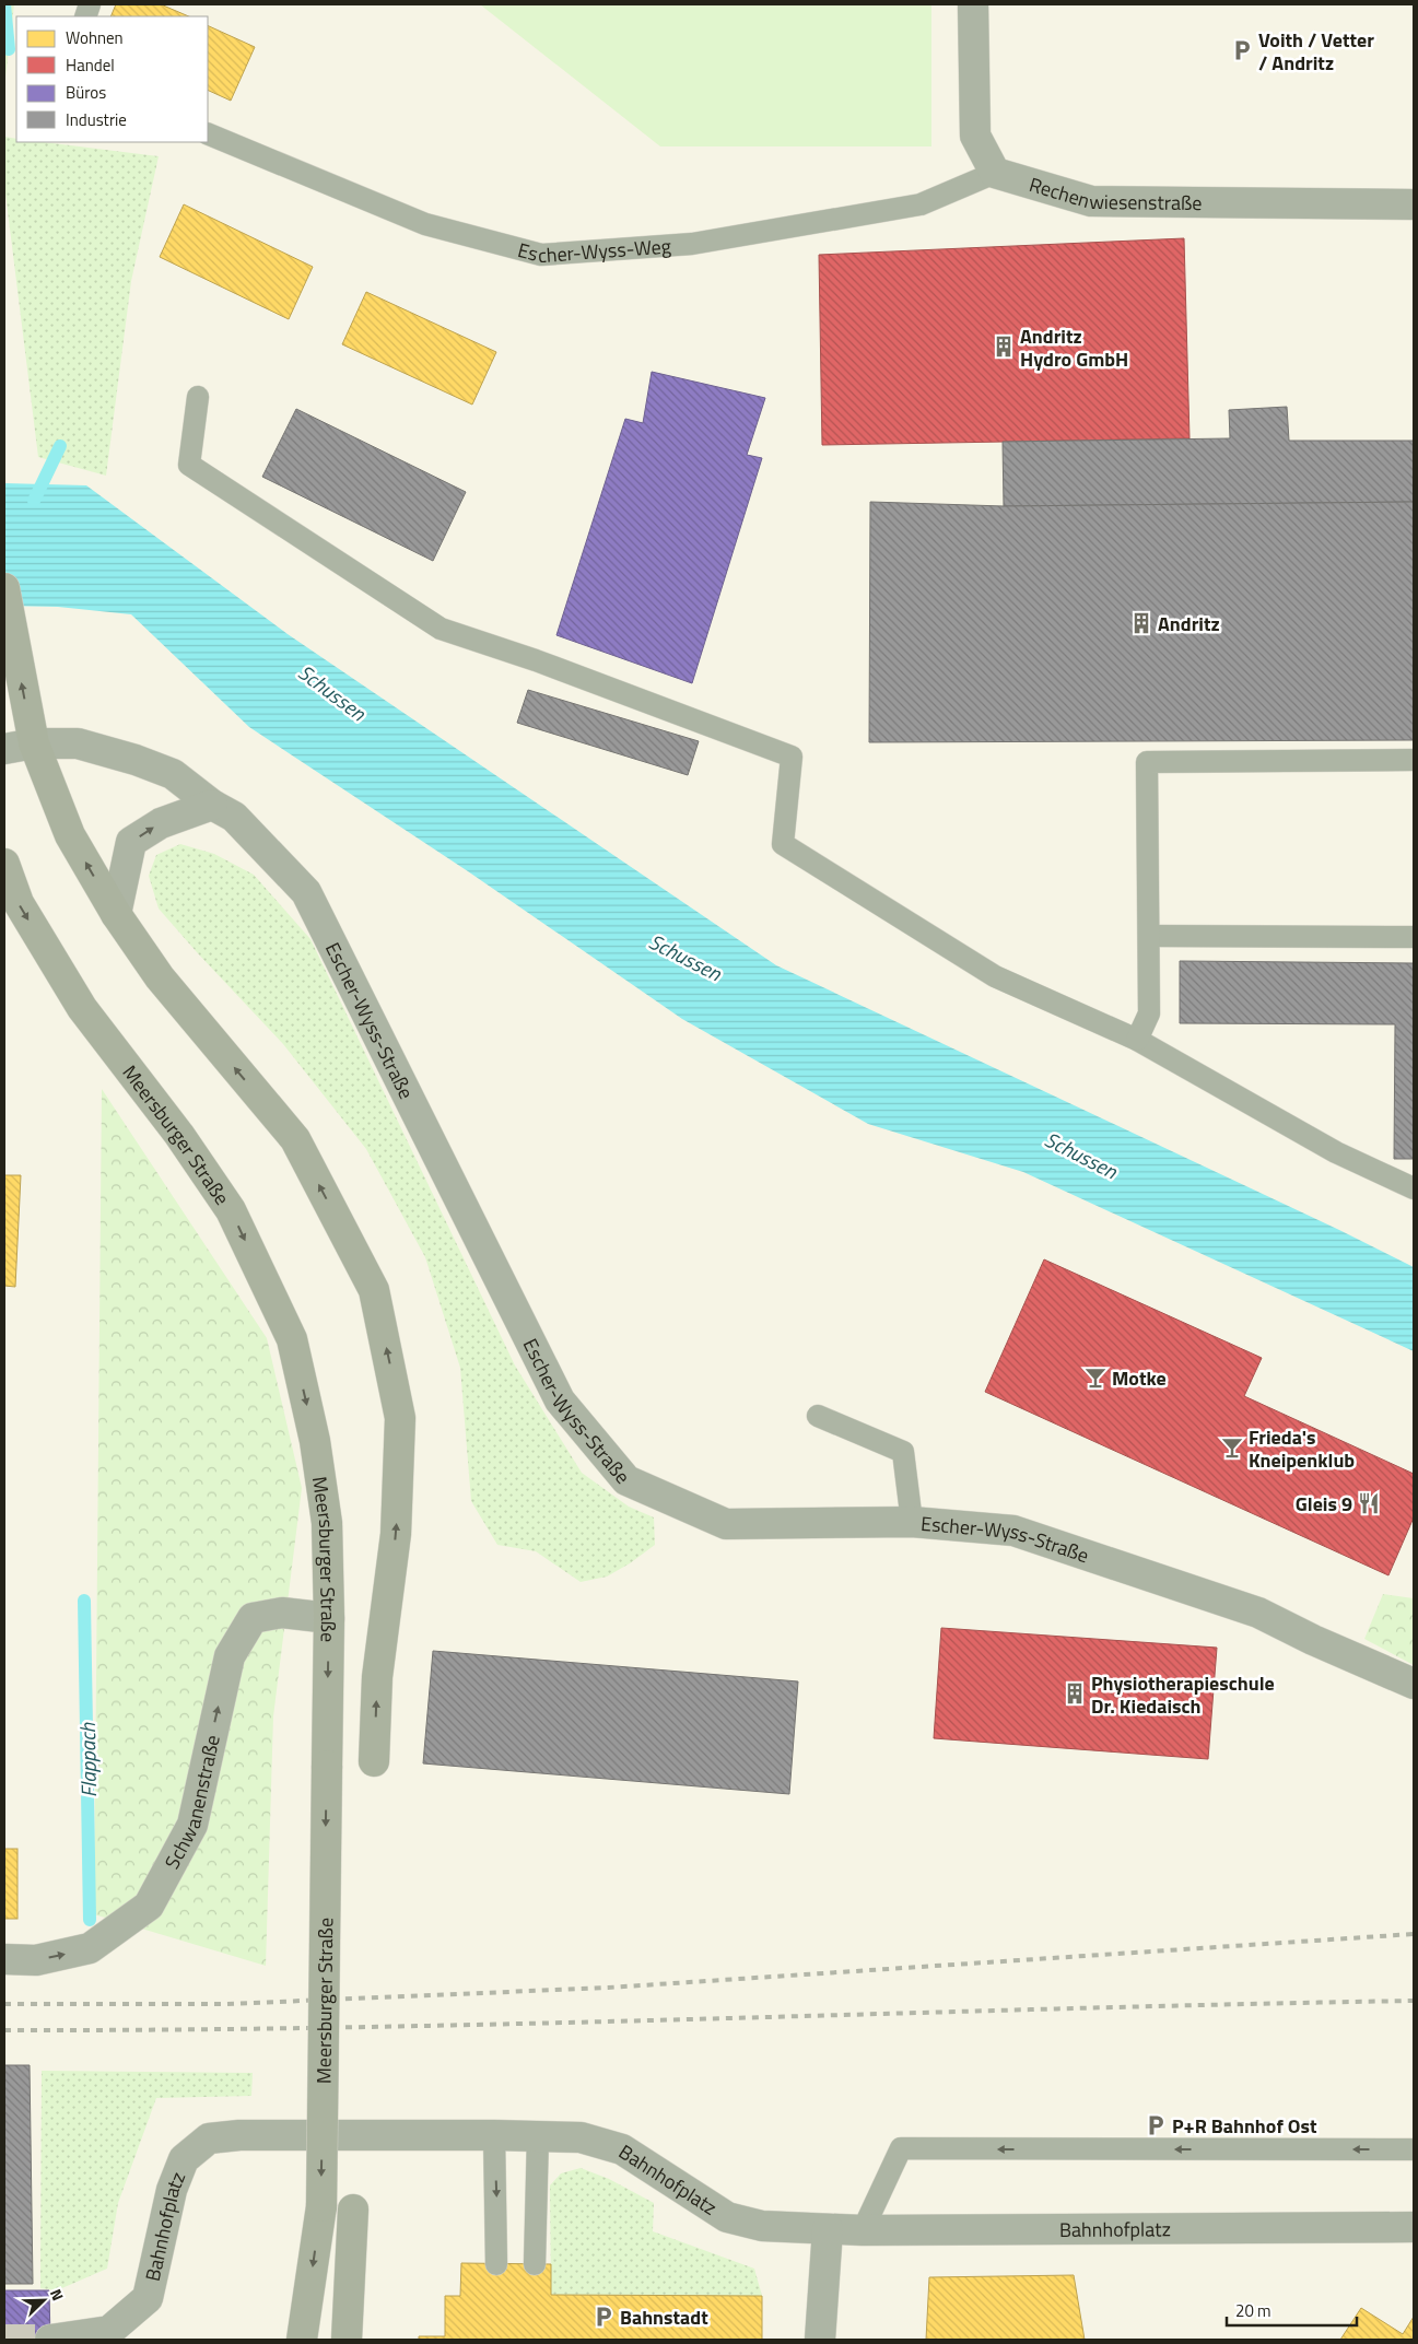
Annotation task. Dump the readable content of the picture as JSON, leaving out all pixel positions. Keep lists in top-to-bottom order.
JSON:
{
  "streets": {
    "street": [
      "Rechenwiesenstraße",
      "Escher-Wyss-Straße",
      "Meersburger Straße",
      "Schwanenstraße",
      "Bahnhofplatz"
    ],
    "lane": ["Escher-Wyss-Weg"]
  },
  "crossings": [
    ["Rechenwiesenstraße", "Escher-Wyss-Weg"],
    ["Meersburger Straße", "Schwanenstraße"]
  ],
  "one_way": ["Schwanenstraße"],
  "water": ["Schussen", "Flappach"],
  "places": {
    "parking": ["Voith / Vetter / Andritz", "P+R Bahnhof Ost", "Bahnstadt"],
    "building": ["Andritz Hydro GmbH", "Andritz", "Physiotherapieschule Dr. Kiedaisch"],
    "bar": ["Motke", "Frieda's Kneipenklub"],
    "restaurant": ["Gleis 9"]
  },
  "legend": [
    "Wohnen",
    "Handel",
    "Büros",
    "Industrie"
  ],
  "scale_bar": "20 m",
  "north": "top right"
}
